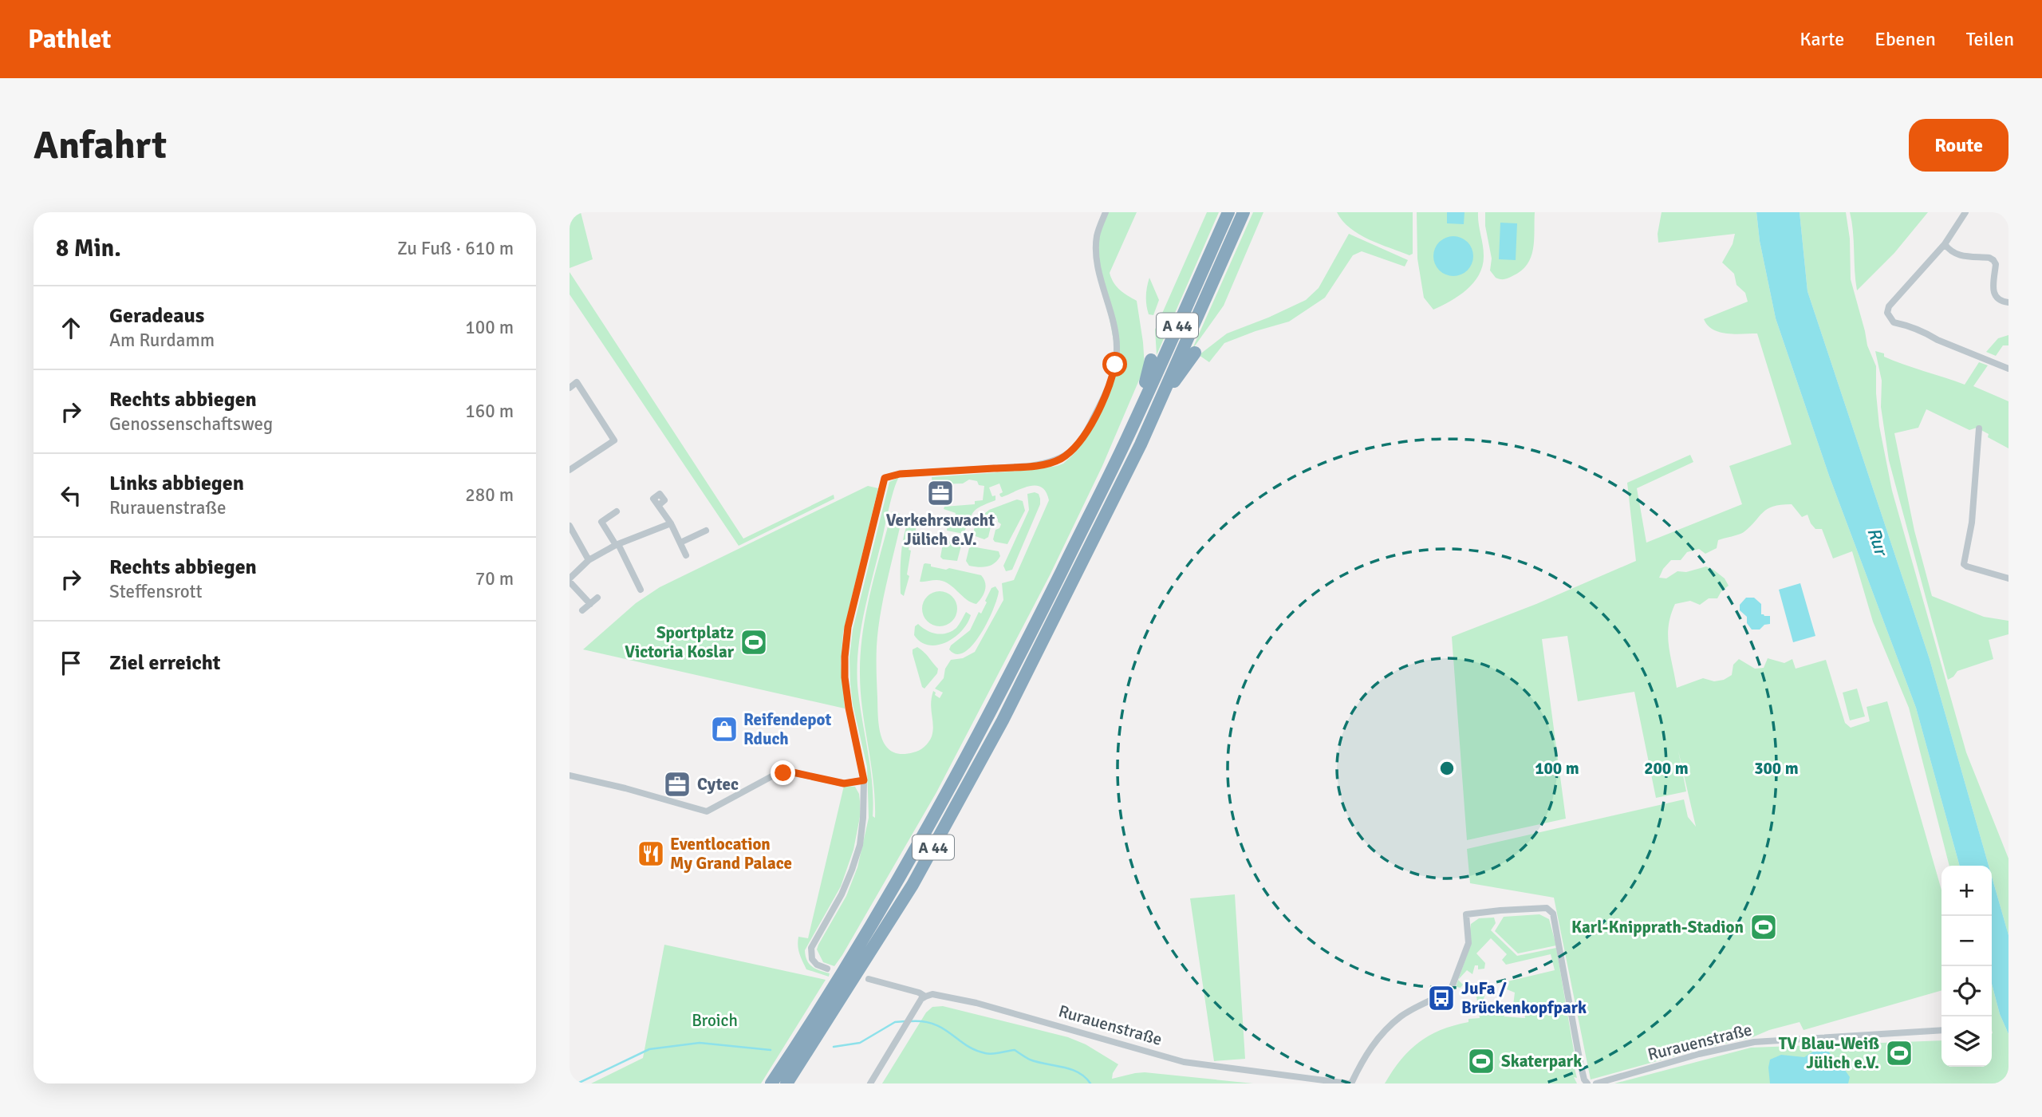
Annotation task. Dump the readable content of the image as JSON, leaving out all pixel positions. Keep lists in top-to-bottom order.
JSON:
{
  "streets": {
    "highway": ["A 44"],
    "street": ["Rurauenstraße"]
  },
  "water": ["Rur"],
  "parks": ["Broich"],
  "places": {
    "office": ["Verkehrswacht Jülich e.V.", "Cytec"],
    "sports": [
      "Sportplatz Victoria Koslar",
      "Karl-Knipprath-Stadion",
      "TV Blau-Weiß Jülich e.V.",
      "Skaterpark"
    ],
    "shop": ["Reifendepot Rduch"],
    "restaurant": ["Eventlocation My Grand Palace"],
    "bus stop": ["JuFa / Brückenkopfpark"]
  },
  "page": {
    "header": "Pathlet",
    "nav": ["Karte", "Ebenen", "Teilen"],
    "buttons": "Route",
    "title": "Anfahrt",
    "heading": ["8 Min.", "Zu Fuß · 610 m"],
    "list": [
      ["Geradeaus", "Am Rurdamm", "100 m"],
      ["Rechts abbiegen", "Genossenschaftsweg", "160 m"],
      ["Links abbiegen", "Rurauenstraße", "280 m"],
      ["Rechts abbiegen", "Steffensrott", "70 m"],
      "Ziel erreicht"
    ],
    "map_buttons": ["+", "−"]
  },
  "rings": ["100 m", "200 m", "300 m"]
}
